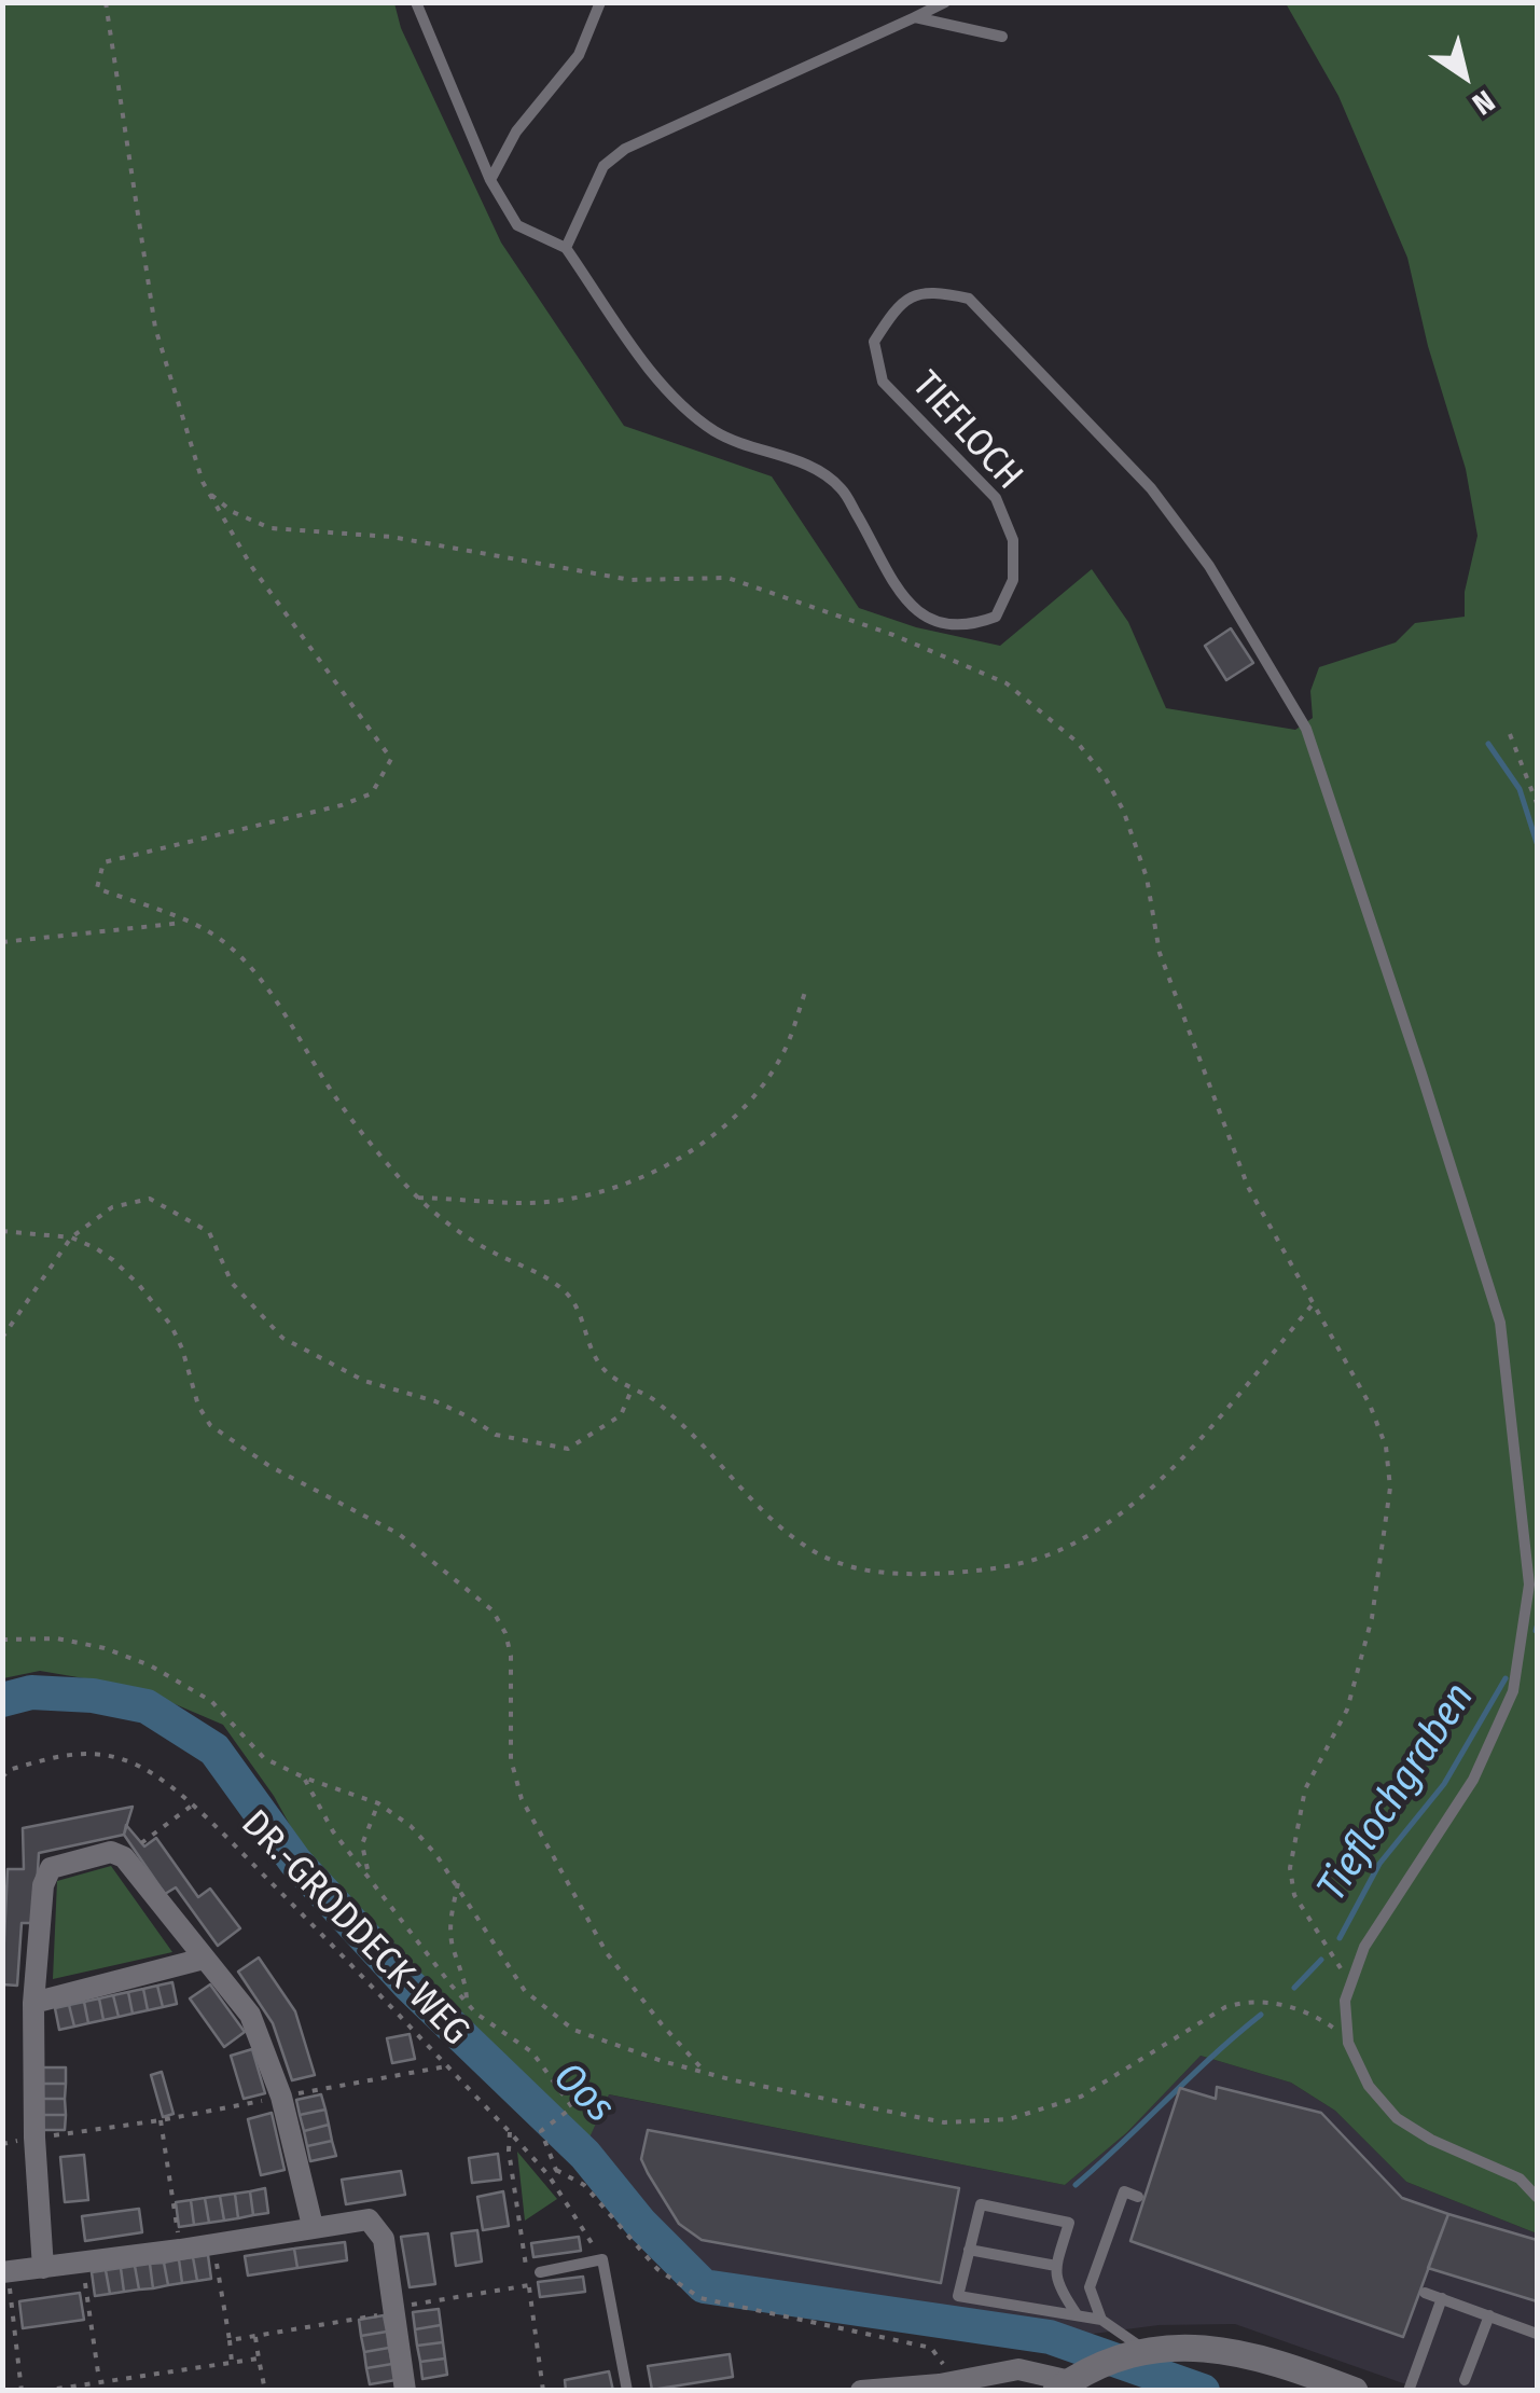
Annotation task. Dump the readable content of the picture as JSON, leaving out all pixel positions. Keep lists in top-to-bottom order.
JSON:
{
  "streets": {
    "lane": ["TIEFLOCH"],
    "path": ["DR.-GRODDECK-WEG"]
  },
  "water": ["Tieflochgraben", "Oos"],
  "north": "bottom right"
}
